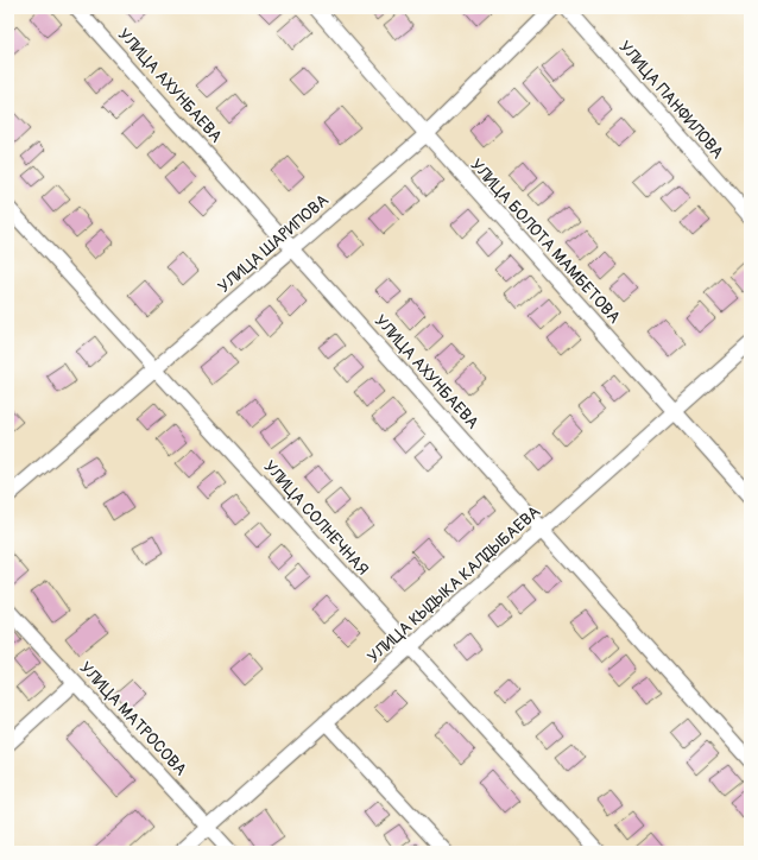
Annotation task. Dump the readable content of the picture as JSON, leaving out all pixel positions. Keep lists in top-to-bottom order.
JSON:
{
  "streets": {
    "street": [
      "УЛИЦА АХУНБАЕВА",
      "УЛИЦА ПАНФИЛОВА",
      "УЛИЦА БОЛОТА МАМБЕТОВА",
      "УЛИЦА ШАРИПОВА",
      "УЛИЦА СОЛНЕЧНАЯ",
      "УЛИЦА КЫДЫКА КАЛДЫБАЕВА",
      "УЛИЦА МАТРОСОВА"
    ]
  },
  "crossings": [
    ["УЛИЦА АХУНБАЕВА", "УЛИЦА ШАРИПОВА"],
    ["УЛИЦА АХУНБАЕВА", "УЛИЦА КЫДЫКА КАЛДЫБАЕВА"],
    ["УЛИЦА БОЛОТА МАМБЕТОВА", "УЛИЦА ШАРИПОВА"],
    ["УЛИЦА БОЛОТА МАМБЕТОВА", "УЛИЦА КЫДЫКА КАЛДЫБАЕВА"],
    ["УЛИЦА ШАРИПОВА", "УЛИЦА СОЛНЕЧНАЯ"],
    ["УЛИЦА СОЛНЕЧНАЯ", "УЛИЦА КЫДЫКА КАЛДЫБАЕВА"],
    ["УЛИЦА КЫДЫКА КАЛДЫБАЕВА", "УЛИЦА МАТРОСОВА"]
  ]
}
